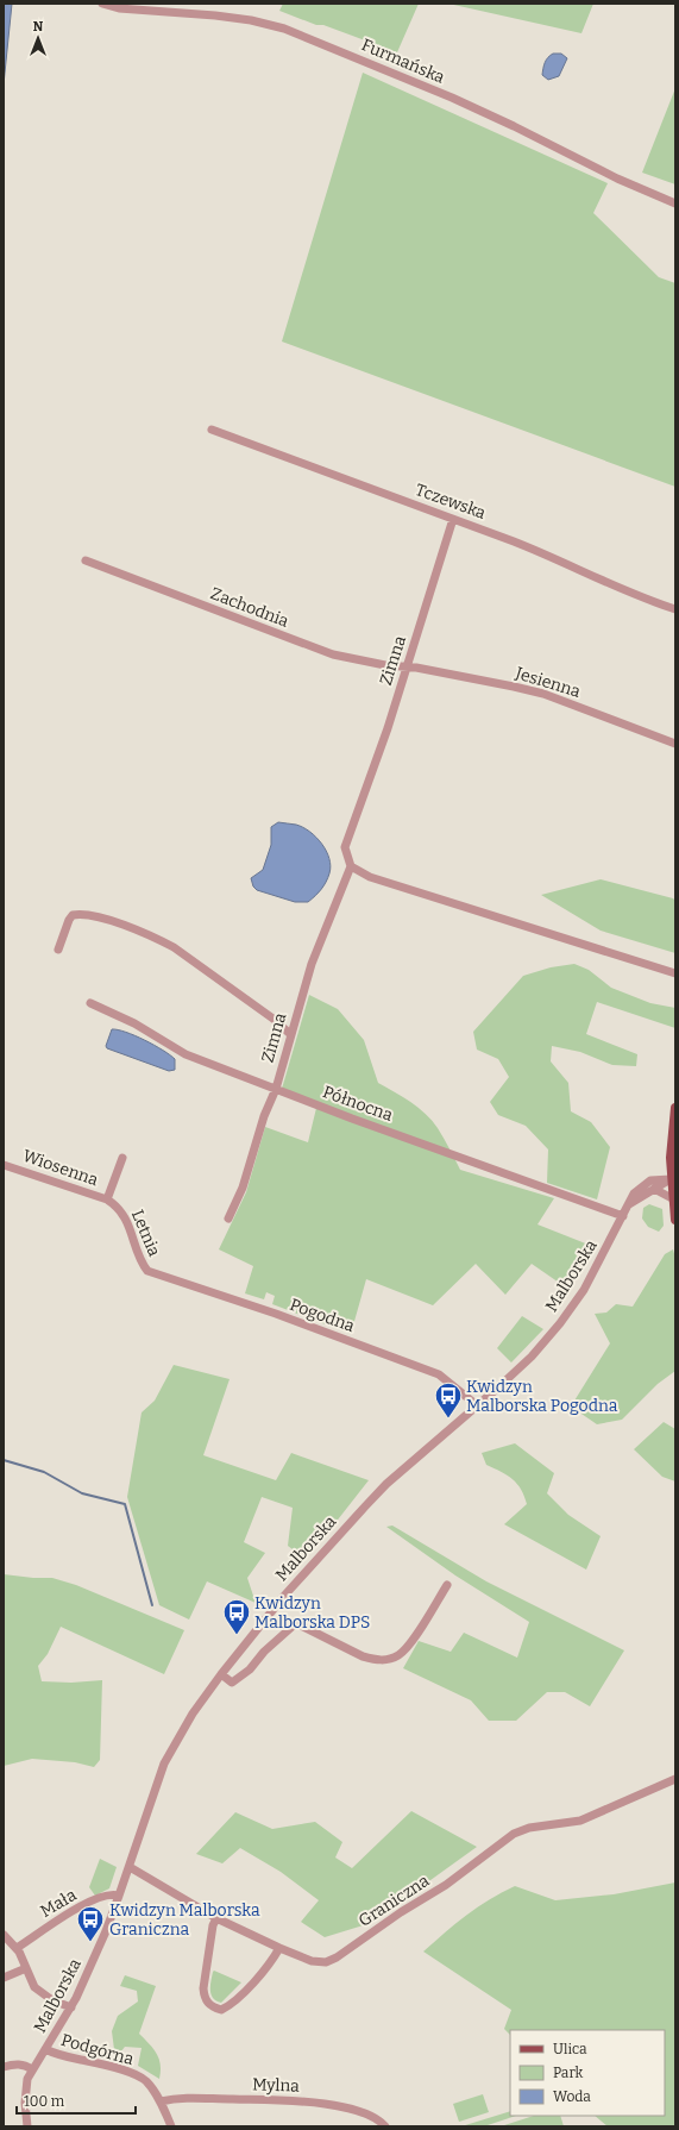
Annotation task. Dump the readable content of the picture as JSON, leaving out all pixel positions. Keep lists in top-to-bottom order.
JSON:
{
  "streets": {
    "street": [
      "Furmańska",
      "Tczewska",
      "Zachodnia",
      "Zimna",
      "Jesienna",
      "Północna",
      "Wiosenna",
      "Letnia",
      "Malborska",
      "Pogodna",
      "Graniczna",
      "Mała",
      "Podgórna",
      "Mylna"
    ]
  },
  "crossings": [
    ["Tczewska", "Zimna"],
    ["Zachodnia", "Zimna"],
    ["Zachodnia", "Jesienna"],
    ["Zimna", "Jesienna"],
    ["Zimna", "Północna"],
    ["Północna", "Malborska"],
    ["Wiosenna", "Letnia"],
    ["Letnia", "Pogodna"],
    ["Malborska", "Pogodna"],
    ["Malborska", "Graniczna"],
    ["Malborska", "Mała"],
    ["Malborska", "Podgórna"],
    ["Podgórna", "Mylna"]
  ],
  "places": {
    "bus stop": ["Kwidzyn Malborska Pogodna", "Kwidzyn Malborska DPS", "Kwidzyn Malborska Graniczna"]
  },
  "legend": ["Ulica", "Park", "Woda"],
  "scale_bar": "100 m",
  "north": "top"
}
